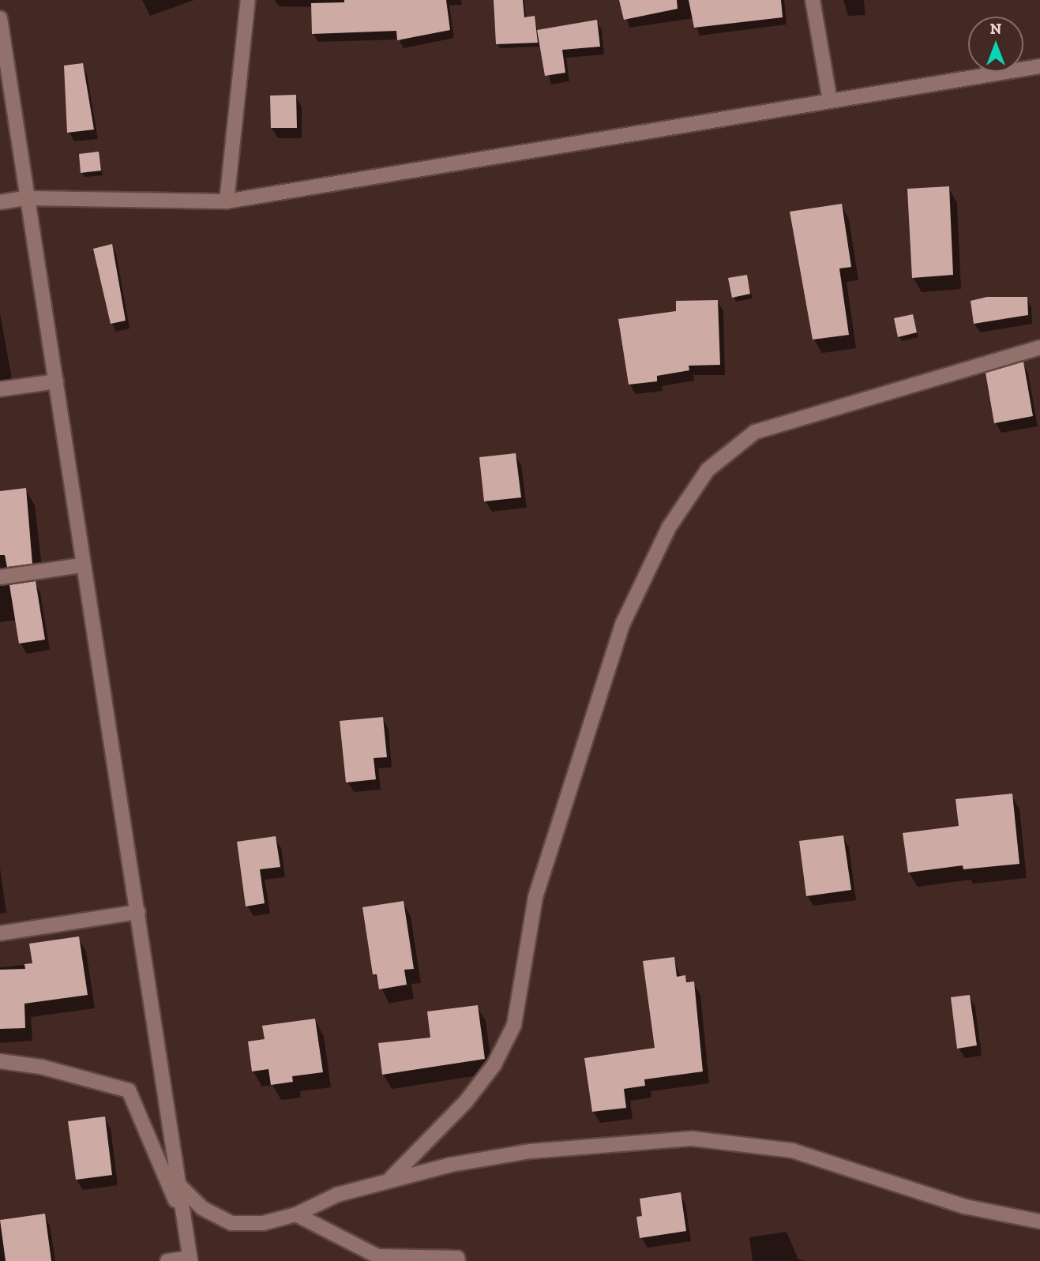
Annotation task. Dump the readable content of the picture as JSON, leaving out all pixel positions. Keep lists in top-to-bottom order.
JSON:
{
  "north": "top"
}
